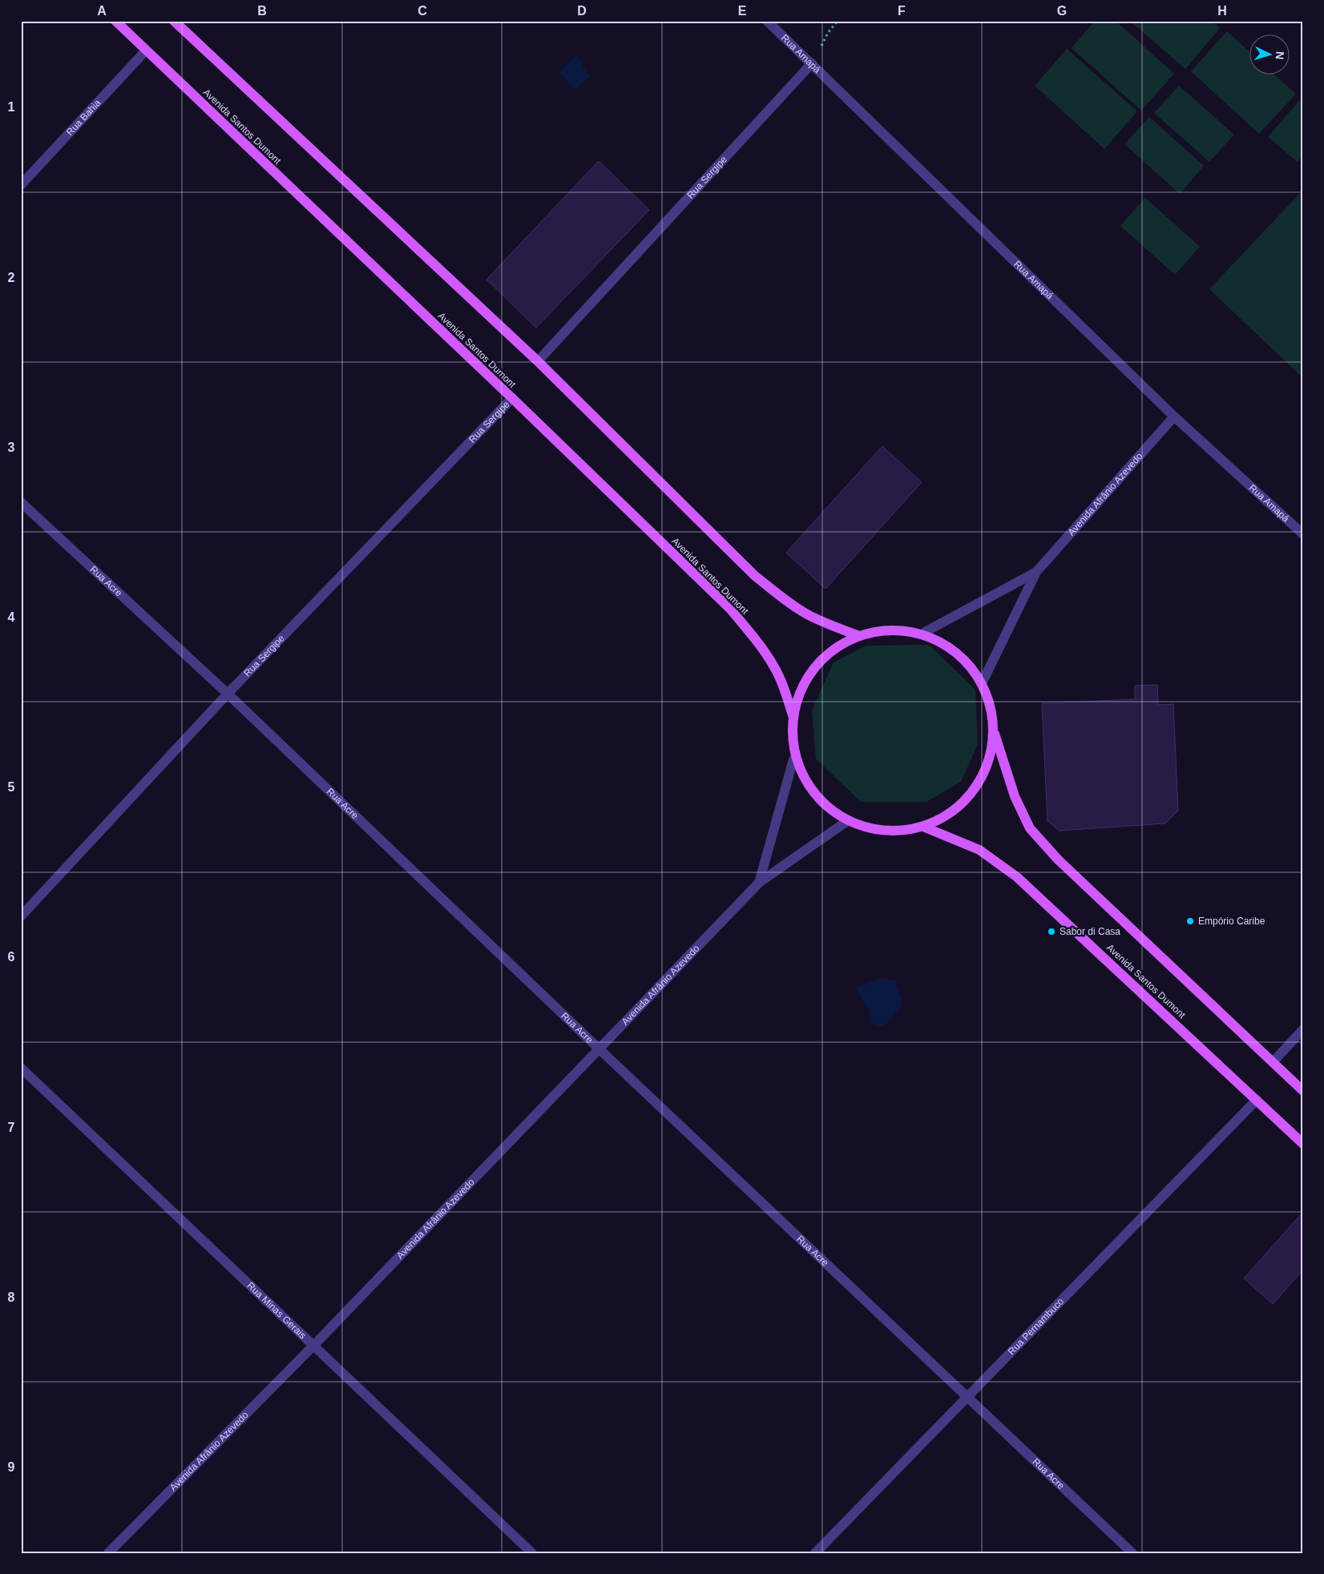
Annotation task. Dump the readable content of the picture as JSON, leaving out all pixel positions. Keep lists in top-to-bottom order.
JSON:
{
  "streets": {
    "main road": ["Avenida Santos Dumont"],
    "street": [
      "Rua Amapá",
      "Rua Bahia",
      "Rua Sergipe",
      "Avenida Afrânio Azevedo",
      "Rua Acre",
      "Rua Minas Gerais",
      "Rua Pernambuco"
    ]
  },
  "crossings": [
    ["Rua Amapá", "Rua Sergipe"],
    ["Rua Amapá", "Avenida Afrânio Azevedo"],
    ["Rua Bahia", "Avenida Santos Dumont"],
    ["Avenida Santos Dumont", "Rua Sergipe"],
    ["Avenida Santos Dumont", "Avenida Afrânio Azevedo"],
    ["Avenida Santos Dumont", "Rua Pernambuco"],
    ["Rua Sergipe", "Rua Acre"],
    ["Avenida Afrânio Azevedo", "Rua Acre"],
    ["Avenida Afrânio Azevedo", "Rua Minas Gerais"],
    ["Rua Acre", "Rua Pernambuco"]
  ],
  "places": ["Empório Caribe", "Sabor di Casa"],
  "north": "right",
  "grid": {
    "columns": [
      "A",
      "B",
      "C",
      "D",
      "E",
      "F",
      "G",
      "H"
    ],
    "rows": [
      "1",
      "2",
      "3",
      "4",
      "5",
      "6",
      "7",
      "8",
      "9"
    ]
  }
}
